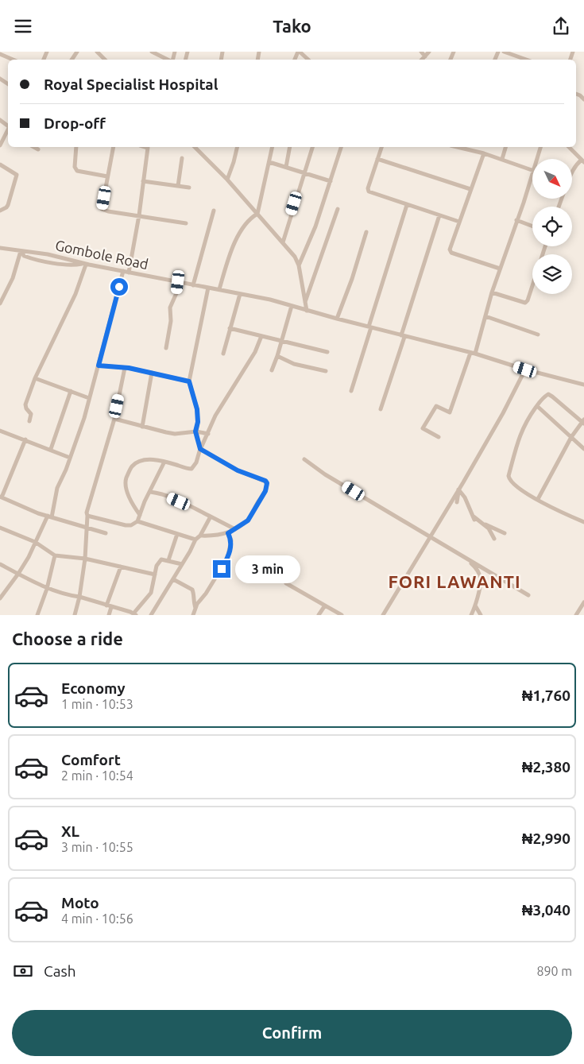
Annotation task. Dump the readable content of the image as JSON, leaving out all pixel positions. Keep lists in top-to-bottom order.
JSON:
{
  "streets": {
    "street": ["Gombole Road"]
  },
  "districts": ["FORI LAWANTI"],
  "north": "bottom right",
  "page": {
    "header": "Tako",
    "banner": ["Royal Specialist Hospital", "Drop-off"],
    "bubble": "3 min",
    "heading": "Choose a ride",
    "list": [
      {
        "name": "Economy",
        "note": "1 min · 10:53",
        "value": "₦1,760"
      },
      {
        "name": "Comfort",
        "note": "2 min · 10:54",
        "value": "₦2,380"
      },
      {
        "name": "XL",
        "note": "3 min · 10:55",
        "value": "₦2,990"
      },
      {
        "name": "Moto",
        "note": "4 min · 10:56",
        "value": "₦3,040"
      }
    ],
    "pay": ["Cash", "890 m"],
    "buttons": "Confirm"
  }
}
